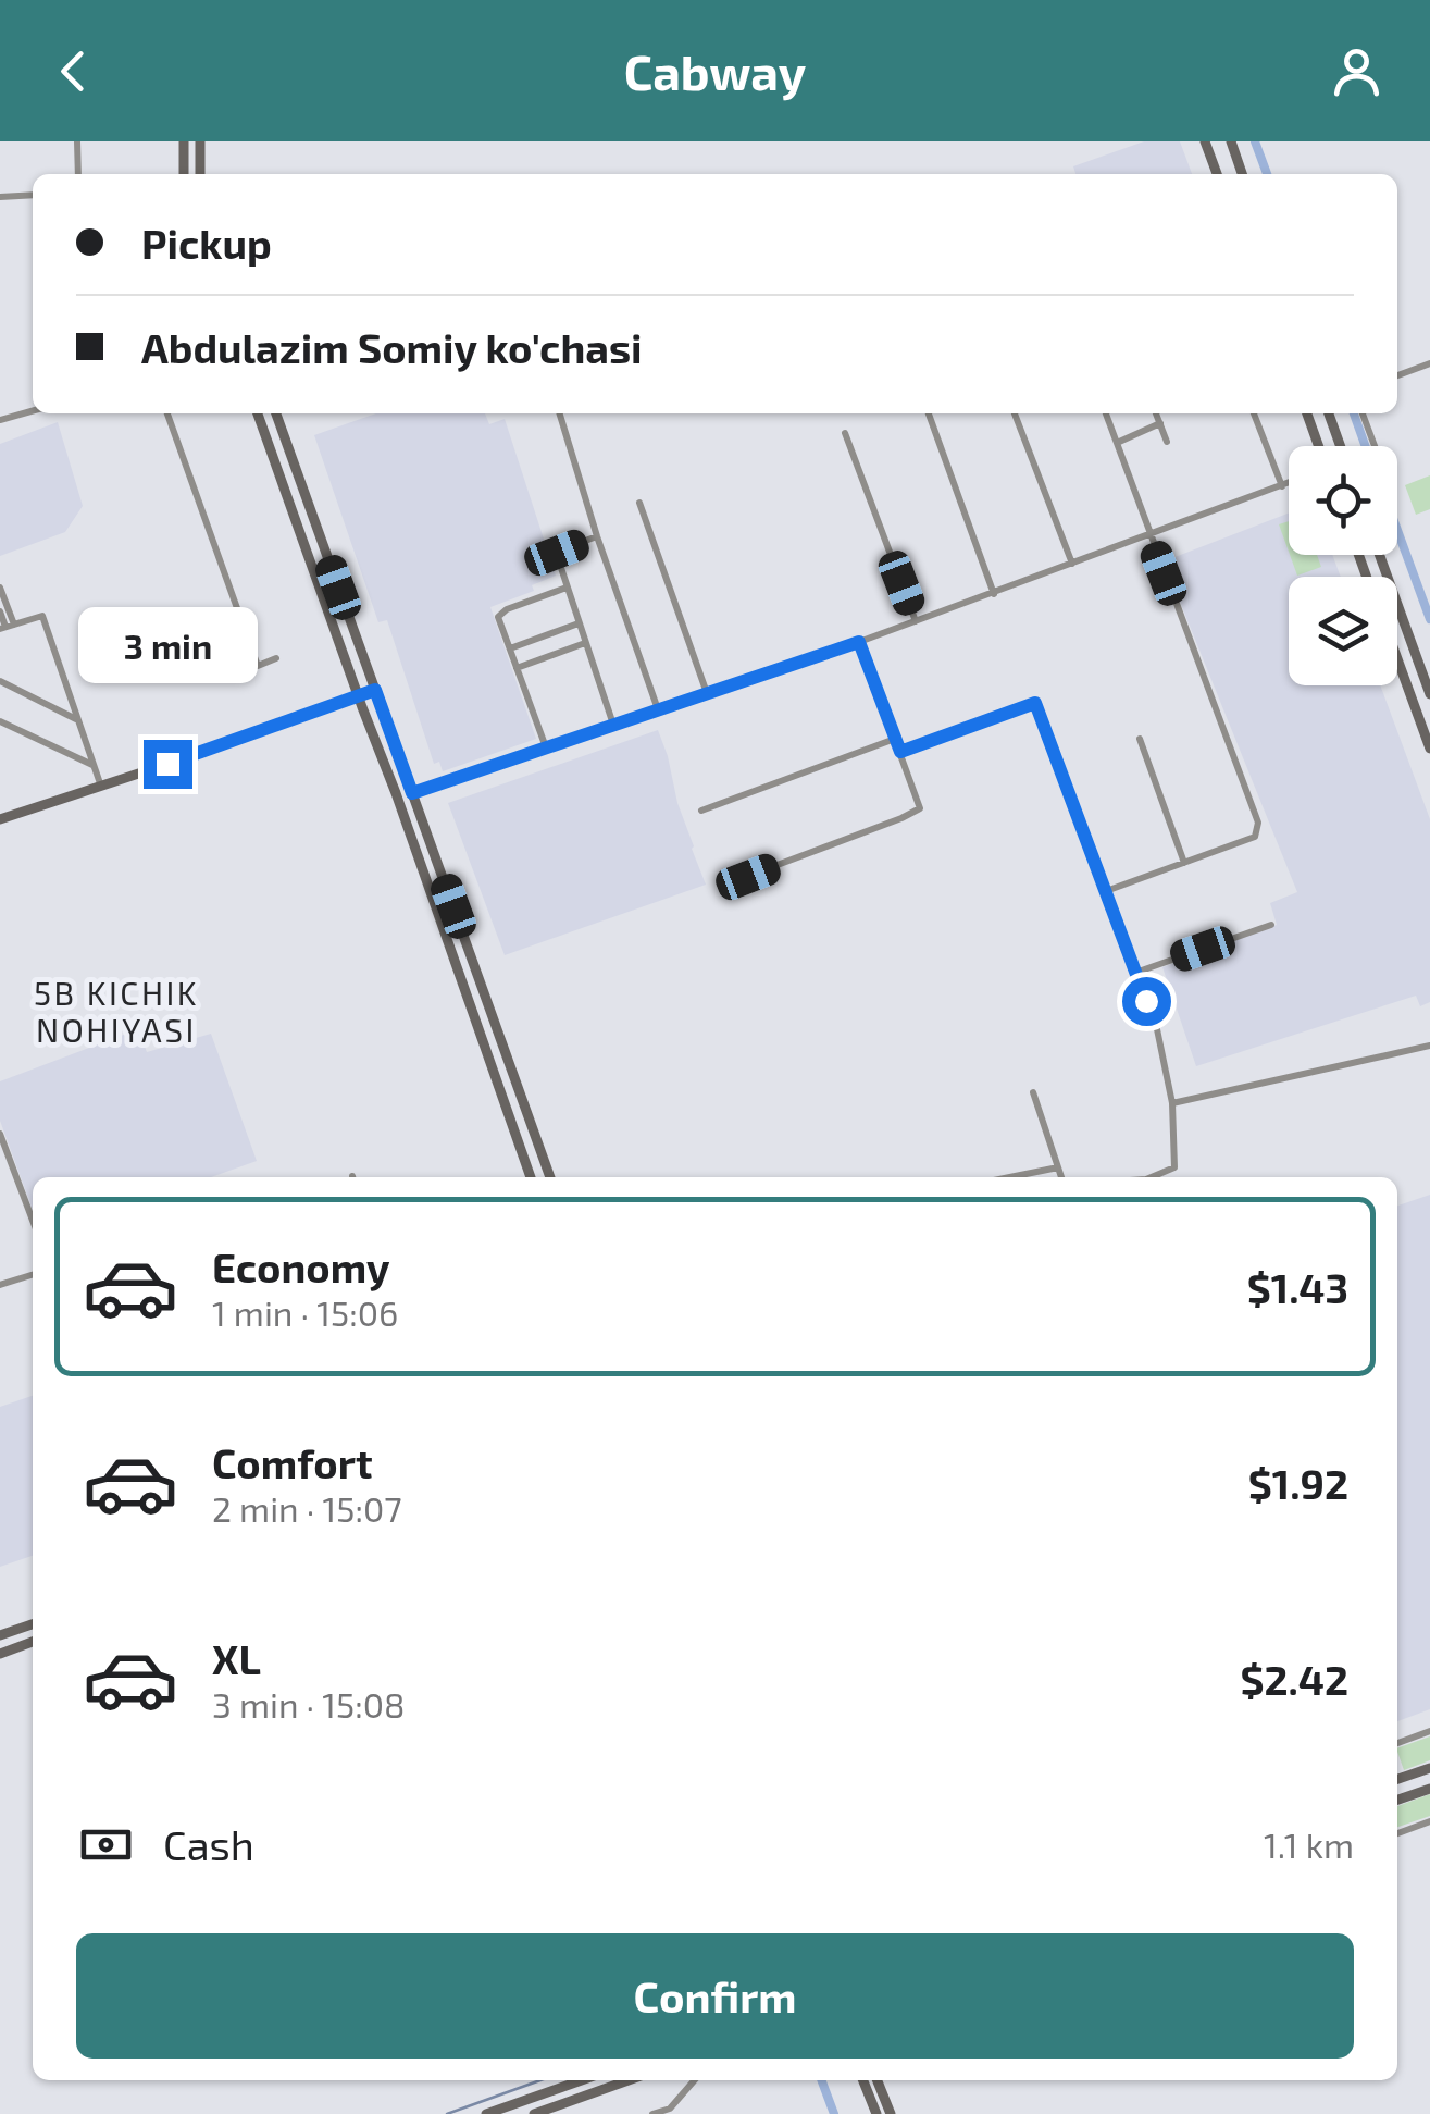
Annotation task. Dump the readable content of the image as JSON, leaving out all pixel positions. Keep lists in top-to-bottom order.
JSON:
{
  "districts": ["5B KICHIK NOHIYASI"],
  "page": {
    "header": "Cabway",
    "banner": ["Pickup", "Abdulazim Somiy ko'chasi"],
    "bubble": "3 min",
    "list": [
      {
        "name": "Economy",
        "note": "1 min · 15:06",
        "value": "$1.43"
      },
      {
        "name": "Comfort",
        "note": "2 min · 15:07",
        "value": "$1.92"
      },
      {
        "name": "XL",
        "note": "3 min · 15:08",
        "value": "$2.42"
      }
    ],
    "pay": ["Cash", "1.1 km"],
    "buttons": "Confirm"
  }
}
